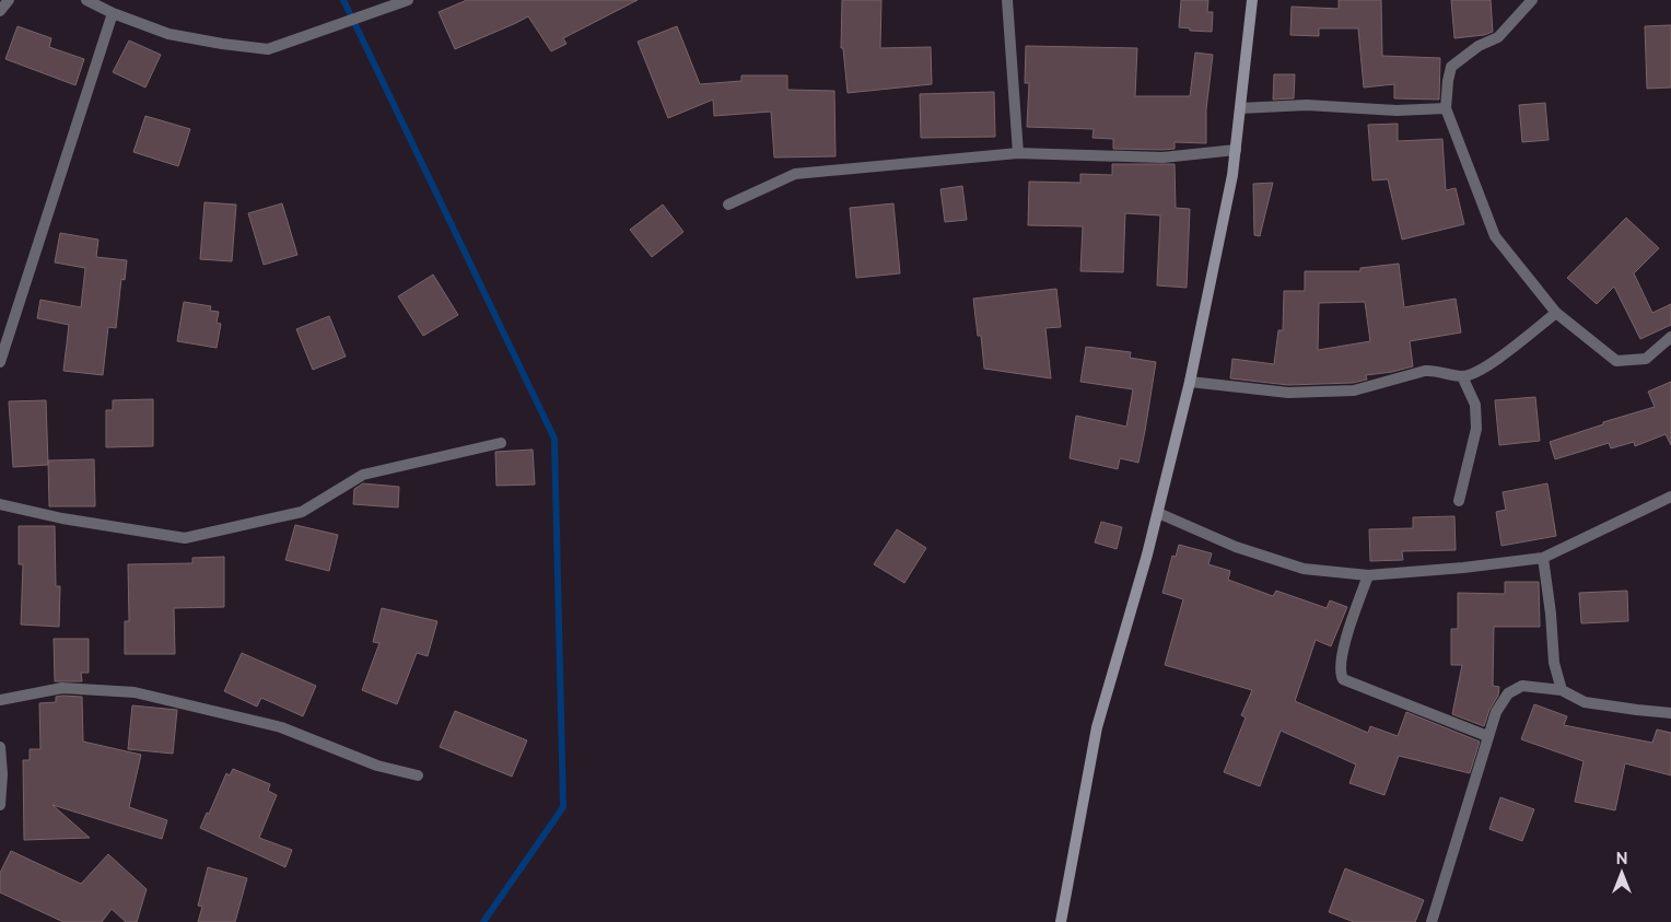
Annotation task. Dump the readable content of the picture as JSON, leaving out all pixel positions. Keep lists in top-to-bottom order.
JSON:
{
  "north": "top"
}
